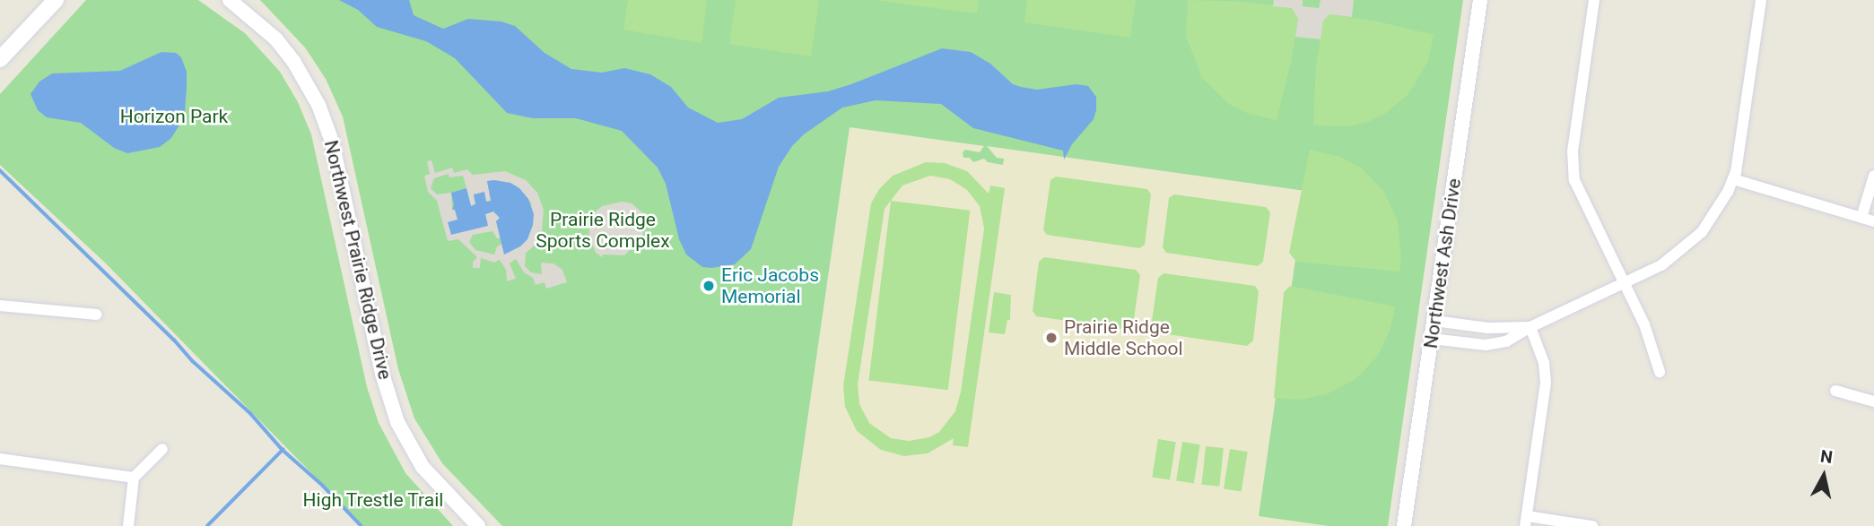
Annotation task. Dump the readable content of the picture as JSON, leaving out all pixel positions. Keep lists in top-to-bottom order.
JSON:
{
  "streets": {
    "street": ["Northwest Prairie Ridge Drive", "Northwest Ash Drive"]
  },
  "parks": ["Horizon Park", "Prairie Ridge Sports Complex", "High Trestle Trail"],
  "places": ["Eric Jacobs Memorial", "Prairie Ridge Middle School"],
  "north": "top"
}
